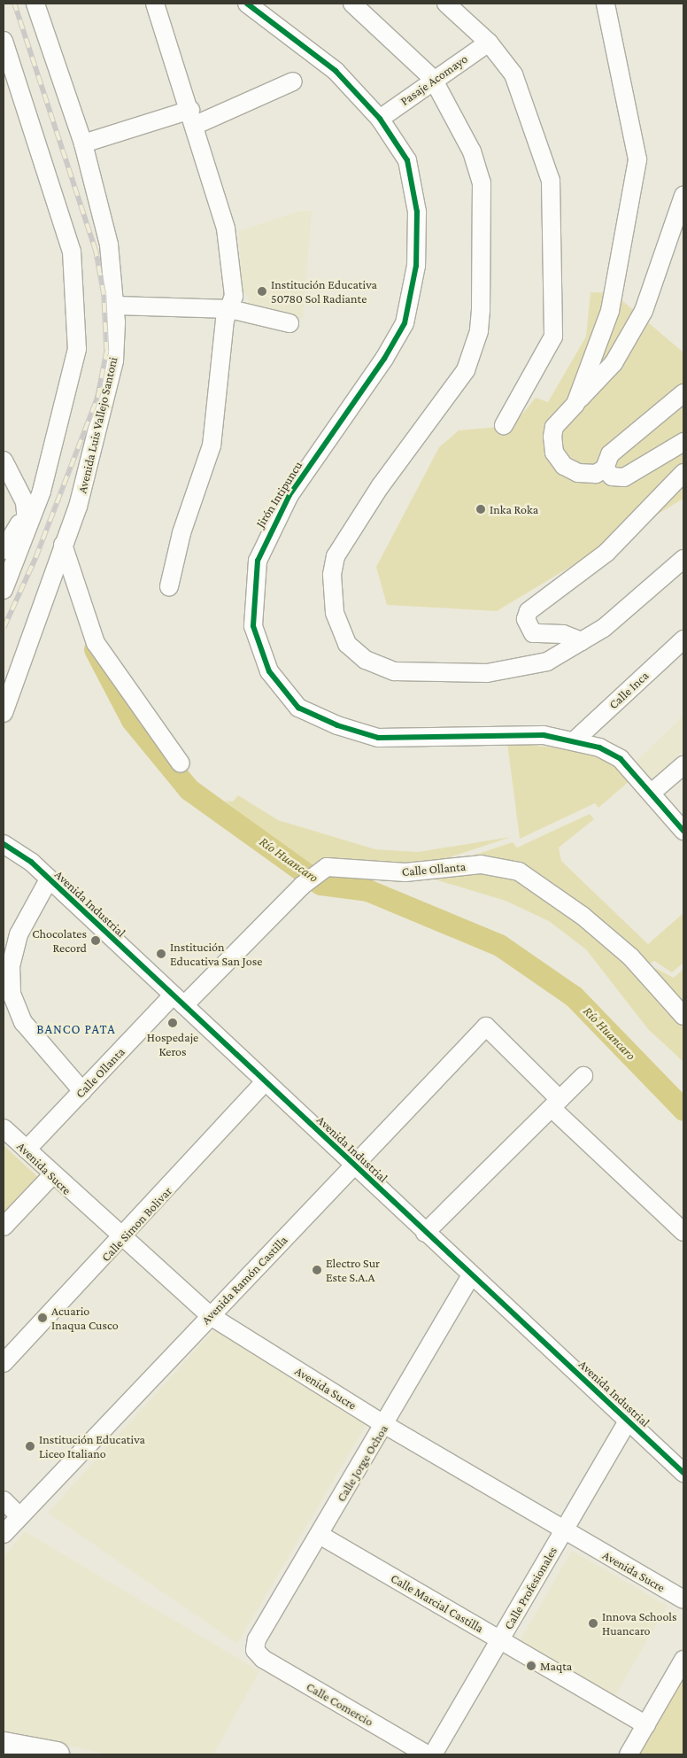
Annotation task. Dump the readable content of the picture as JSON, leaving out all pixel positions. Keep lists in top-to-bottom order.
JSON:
{
  "streets": {
    "street": [
      "Pasaje Acomayo",
      "Avenida Luis Vallejo Santoni",
      "Jirón Intipuncu",
      "Calle Inca",
      "Calle Ollanta",
      "Avenida Industrial",
      "Avenida Sucre",
      "Calle Simon Bolivar",
      "Avenida Ramón Castilla",
      "Calle Jorge Ochoa",
      "Calle Profesionales",
      "Calle Marcial Castilla",
      "Calle Comercio"
    ]
  },
  "crossings": [
    ["Pasaje Acomayo", "Jirón Intipuncu"],
    ["Jirón Intipuncu", "Calle Inca"],
    ["Calle Ollanta", "Avenida Industrial"],
    ["Calle Ollanta", "Avenida Sucre"],
    ["Avenida Industrial", "Calle Simon Bolivar"],
    ["Avenida Industrial", "Avenida Ramón Castilla"],
    ["Avenida Industrial", "Calle Jorge Ochoa"],
    ["Avenida Industrial", "Calle Profesionales"],
    ["Avenida Sucre", "Calle Simon Bolivar"],
    ["Avenida Sucre", "Avenida Ramón Castilla"],
    ["Avenida Sucre", "Calle Jorge Ochoa"],
    ["Avenida Sucre", "Calle Profesionales"],
    ["Calle Jorge Ochoa", "Calle Marcial Castilla"],
    ["Calle Jorge Ochoa", "Calle Comercio"],
    ["Calle Profesionales", "Calle Marcial Castilla"]
  ],
  "districts": ["BANCO PATA"],
  "water": ["Río Huancaro"],
  "places": [
    "Institución Educativa 50780 Sol Radiante",
    "Inka Roka",
    "Chocolates Record",
    "Institución Educativa San Jose",
    "Hospedaje Keros",
    "Electro Sur Este S.A.A",
    "Acuario Inaqua Cusco",
    "Institución Educativa Liceo Italiano",
    "Innova Schools Huancaro",
    "Maqta"
  ]
}
